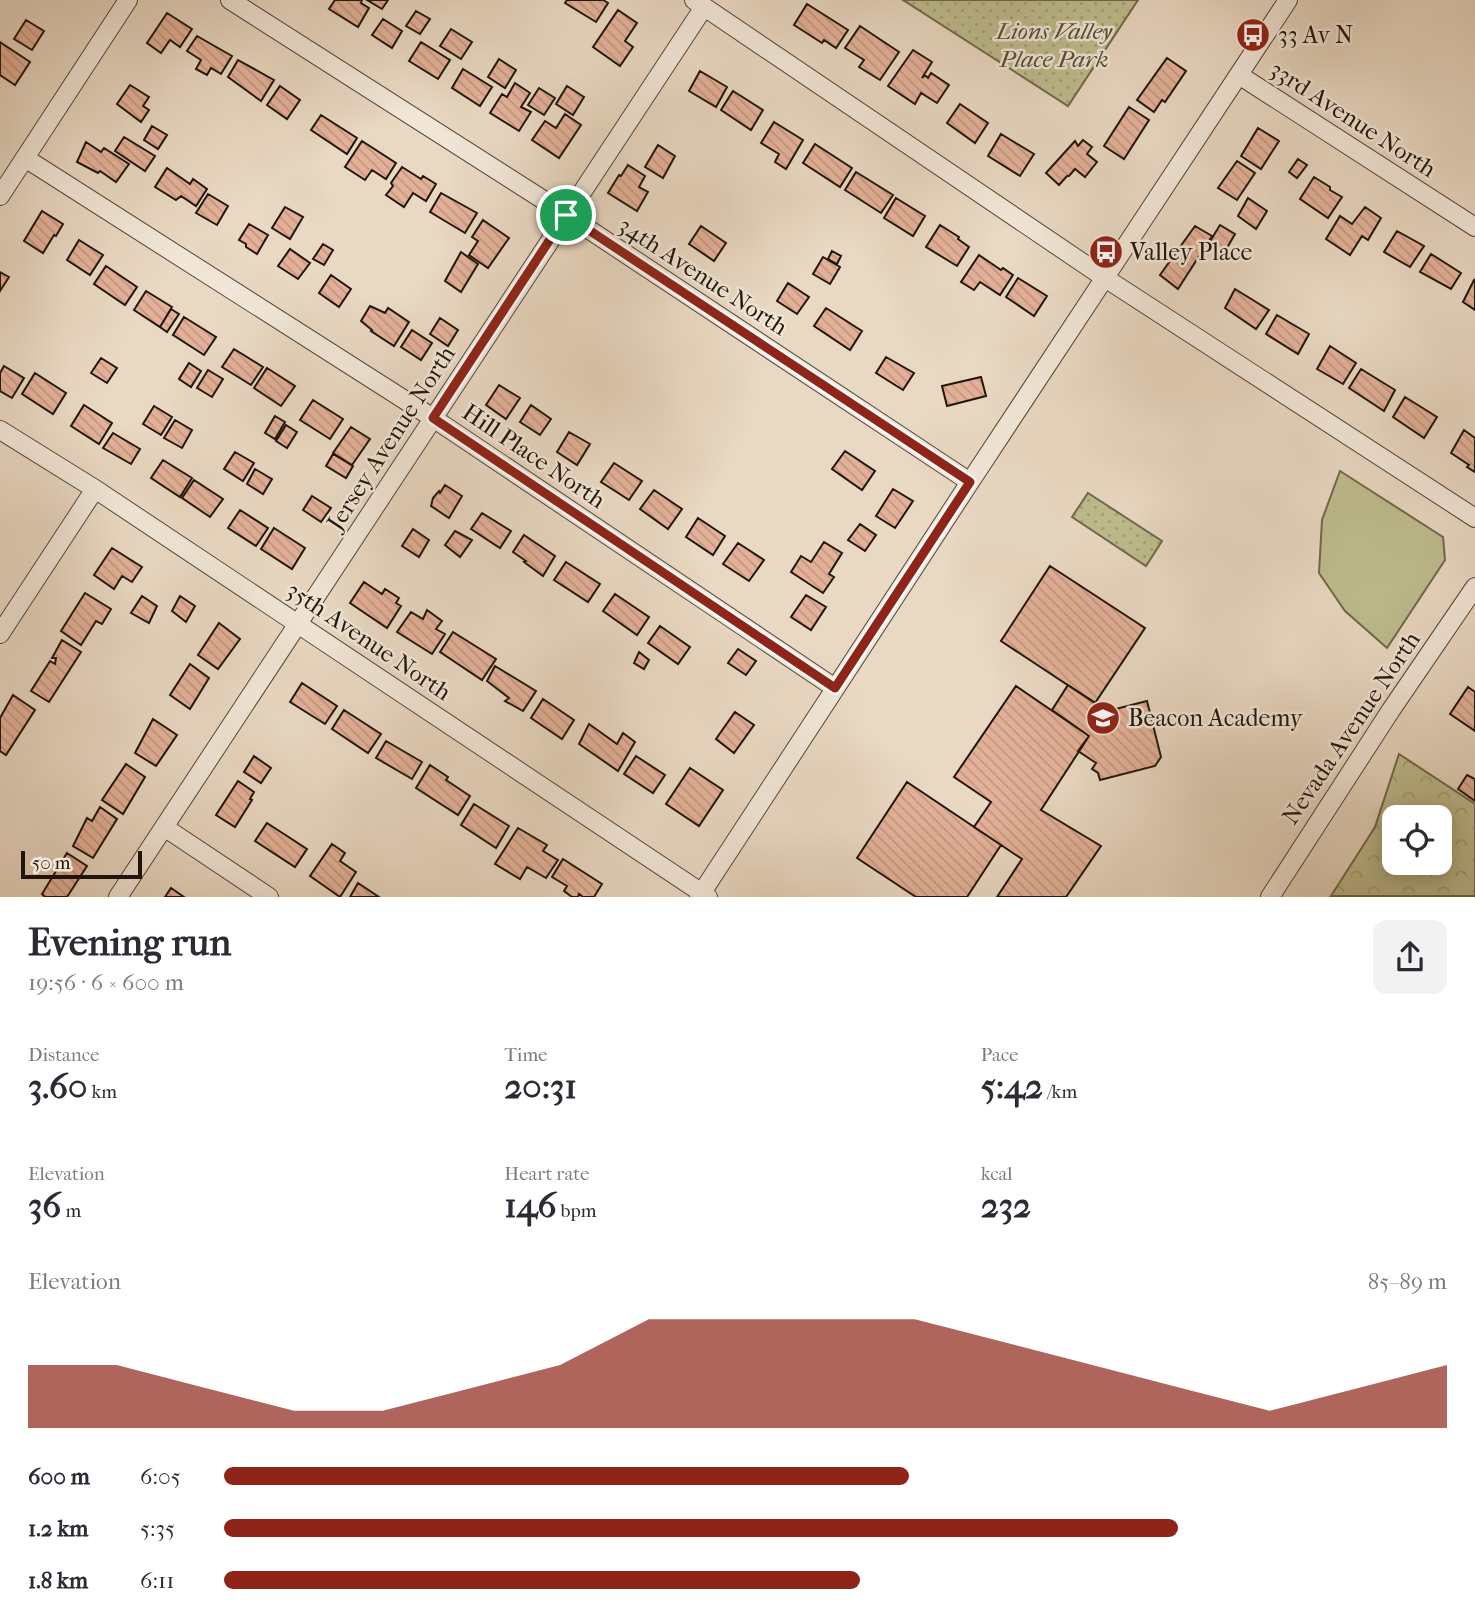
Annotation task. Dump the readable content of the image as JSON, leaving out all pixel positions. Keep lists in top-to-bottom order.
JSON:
{
  "streets": {
    "street": [
      "33rd Avenue North",
      "34th Avenue North",
      "Jersey Avenue North",
      "Hill Place North",
      "35th Avenue North",
      "Nevada Avenue North"
    ]
  },
  "crossings": [
    ["34th Avenue North", "Jersey Avenue North"],
    ["Jersey Avenue North", "Hill Place North"],
    ["Jersey Avenue North", "35th Avenue North"]
  ],
  "parks": ["Lions Valley Place Park"],
  "places": {
    "bus stop": ["33 Av N", "Valley Place"],
    "school or university": ["Beacon Academy"]
  },
  "scale_bar": "50 m",
  "page": {
    "scale": "50 m",
    "heading": ["Evening run", "19:56 · 6 × 600 m"],
    "stats": [
      ["Distance", "3.60 km"],
      ["Time", "20:31"],
      ["Pace", "5:42 /km"],
      ["Elevation", "36 m"],
      ["Heart rate", "146 bpm"],
      ["kcal", "232"]
    ],
    "chart": ["Elevation", "85–89 m"],
    "list": [
      {
        "name": "600 m",
        "note": "6:05"
      },
      {
        "name": "1.2 km",
        "note": "5:35"
      },
      {
        "name": "1.8 km",
        "note": "6:11"
      }
    ]
  }
}
